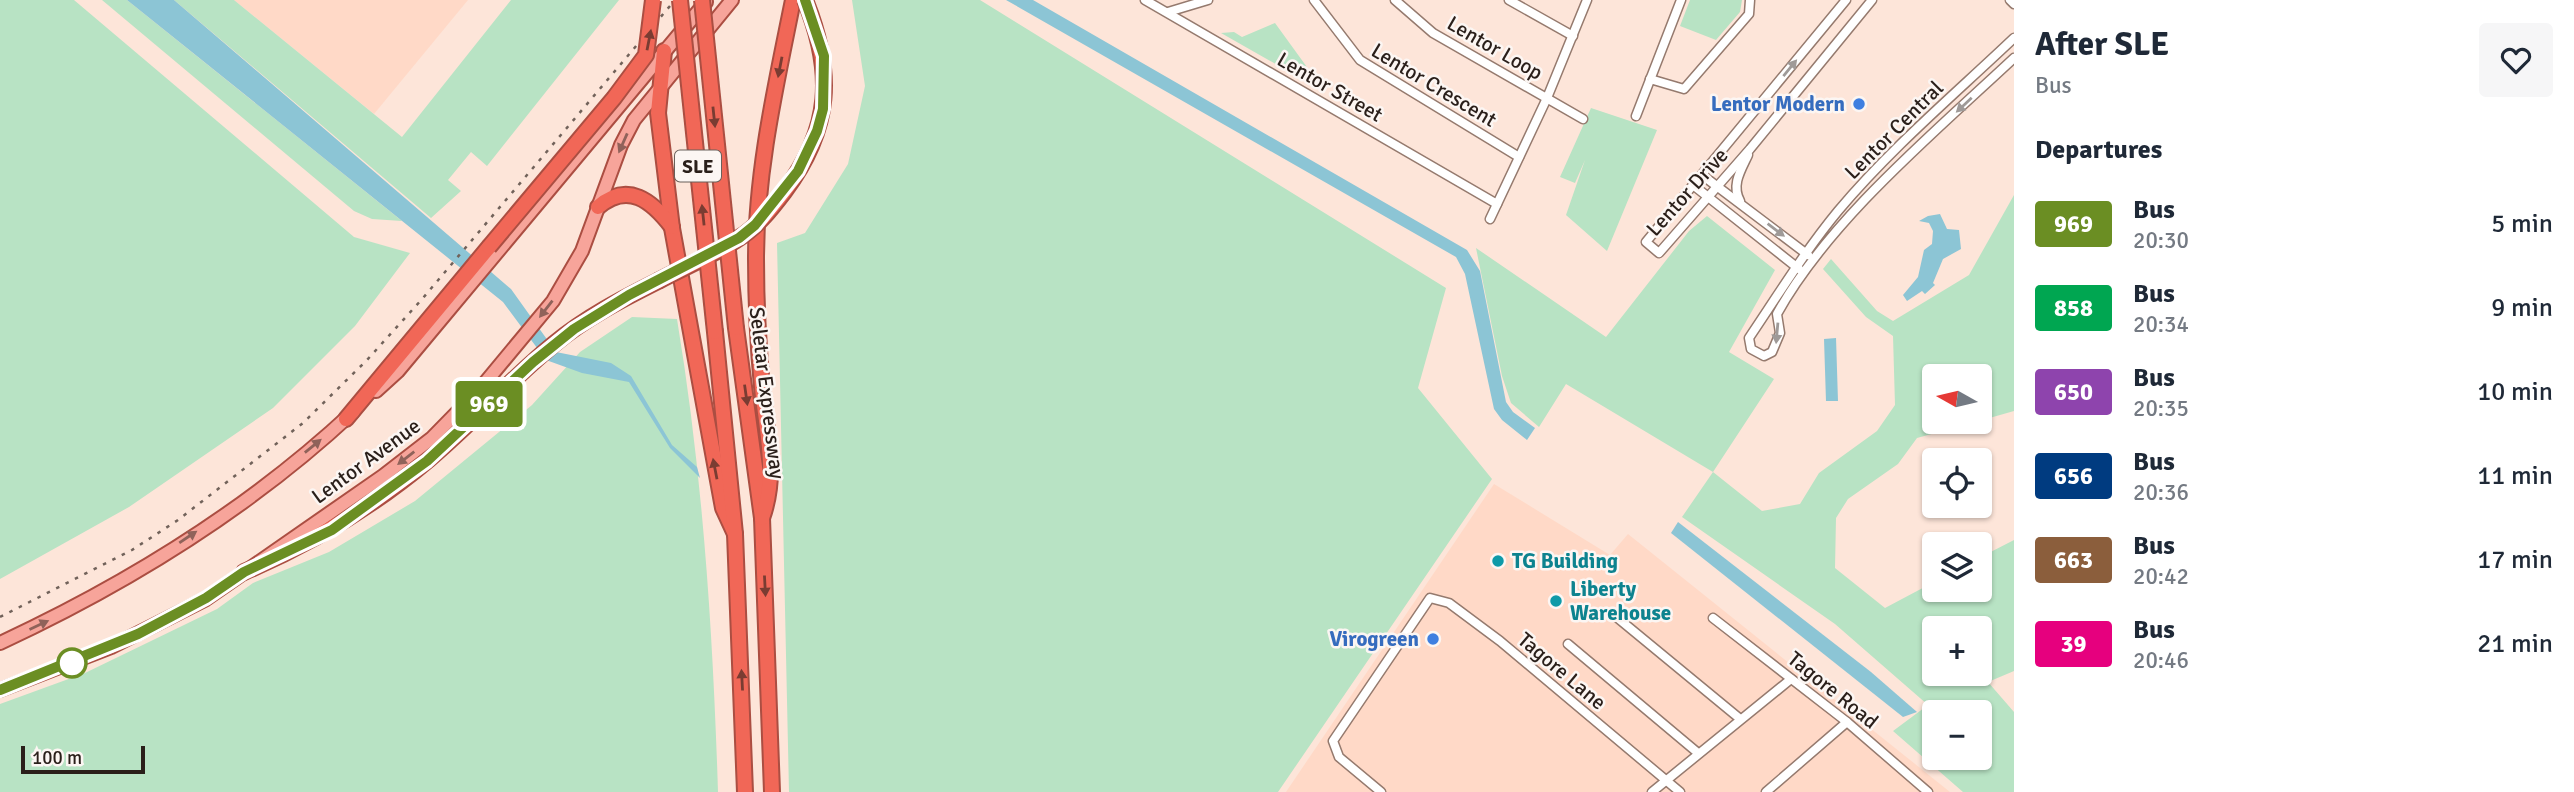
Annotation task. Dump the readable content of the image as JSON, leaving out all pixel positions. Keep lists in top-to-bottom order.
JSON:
{
  "streets": {
    "highway": ["SLE", "Seletar Expressway"],
    "main road": ["Lentor Avenue"],
    "street": [
      "Lentor Loop",
      "Lentor Crescent",
      "Lentor Street",
      "Lentor Central",
      "Lentor Drive",
      "Tagore Lane",
      "Tagore Road"
    ]
  },
  "places": [
    "Lentor Modern",
    "TG Building",
    "Liberty Warehouse",
    "Virogreen"
  ],
  "lines": ["bus line 969"],
  "scale_bar": "100 m",
  "north": "left",
  "page": {
    "on_map": "969",
    "heading": [
      ["After SLE", "Bus"],
      "Departures"
    ],
    "list": [
      {
        "mark": "969",
        "name": "Bus",
        "note": "20:30",
        "value": "5 min"
      },
      {
        "mark": "858",
        "name": "Bus",
        "note": "20:34",
        "value": "9 min"
      },
      {
        "mark": "650",
        "name": "Bus",
        "note": "20:35",
        "value": "10 min"
      },
      {
        "mark": "656",
        "name": "Bus",
        "note": "20:36",
        "value": "11 min"
      },
      {
        "mark": "663",
        "name": "Bus",
        "note": "20:42",
        "value": "17 min"
      },
      {
        "mark": "39",
        "name": "Bus",
        "note": "20:46",
        "value": "21 min"
      }
    ],
    "map_buttons": ["+", "−"],
    "scale": "100 m"
  }
}
